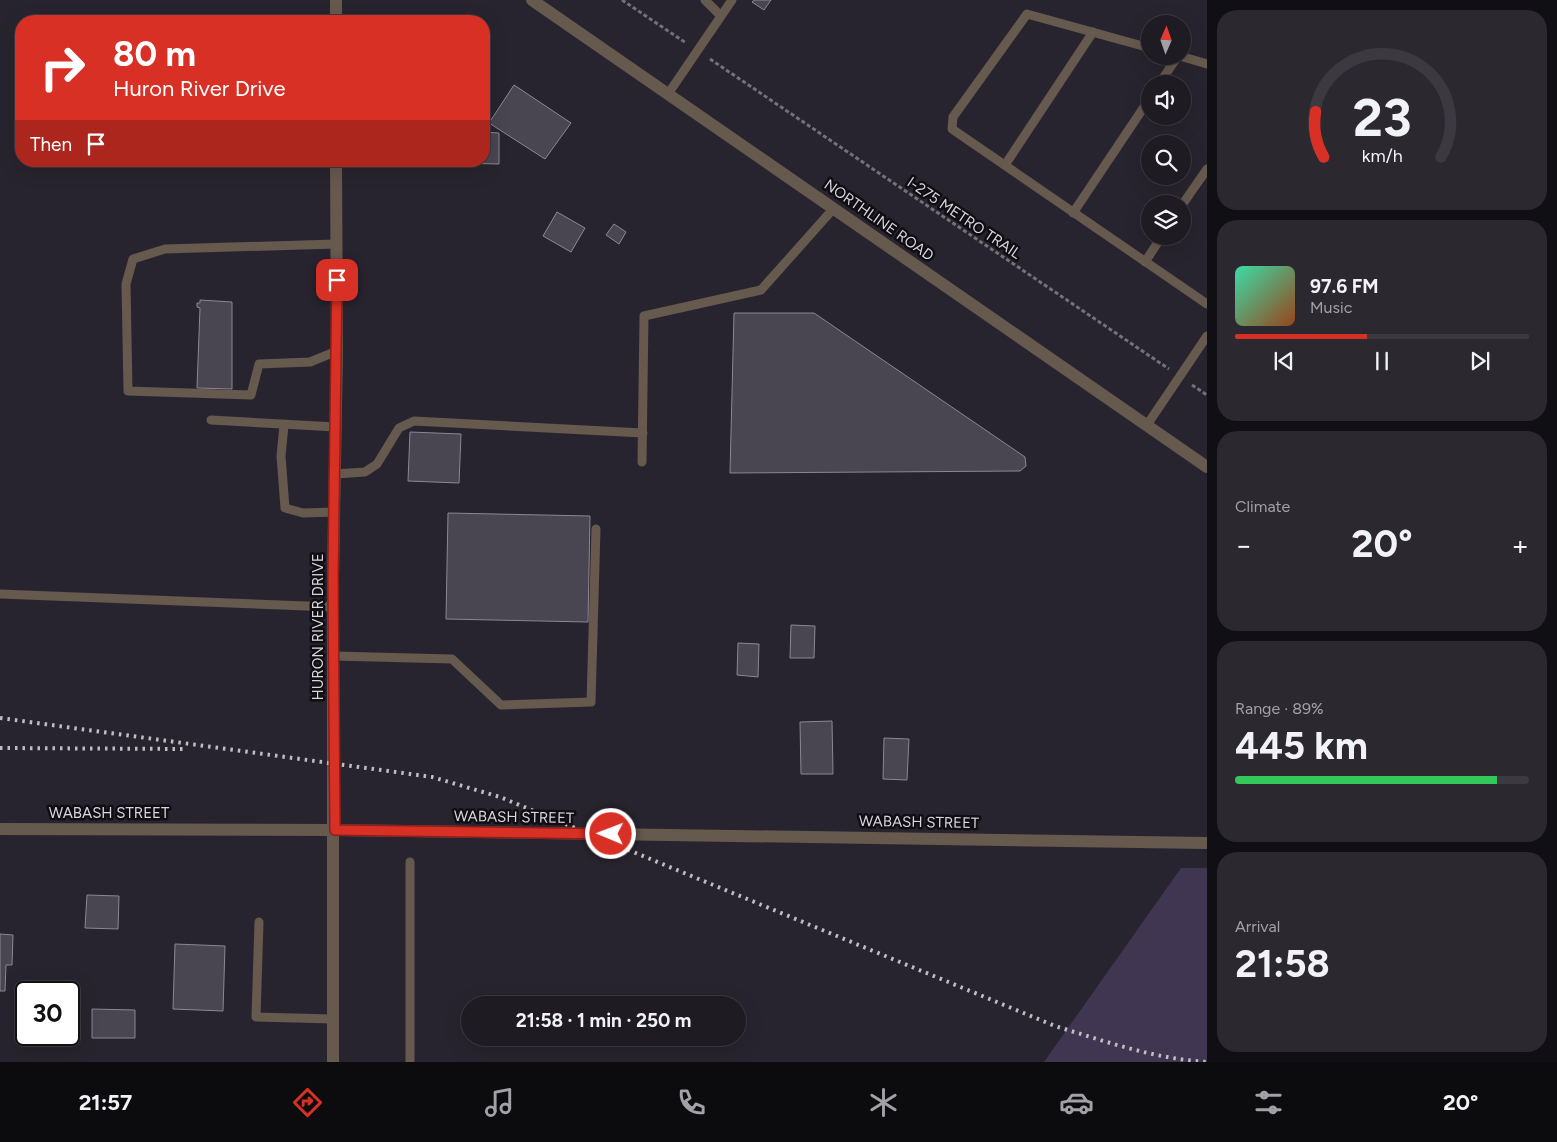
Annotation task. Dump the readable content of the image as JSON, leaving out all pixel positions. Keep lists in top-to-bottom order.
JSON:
{
  "streets": {
    "street": ["NORTHLINE ROAD", "HURON RIVER DRIVE", "WABASH STREET"],
    "path": ["I-275 METRO TRAIL"]
  },
  "crossings": [
    ["HURON RIVER DRIVE", "WABASH STREET"]
  ],
  "north": "top",
  "page": {
    "turn": ["80 m", "Huron River Drive"],
    "then": "Then",
    "song": ["97.6 FM", "Music"],
    "tile": [
      "Climate",
      ["Range · 89%", "445 km"],
      ["Arrival", "21:58"]
    ],
    "heat": ["−", "20°", "+"],
    "limit": "30",
    "trip": "21:58 · 1 min · 250 m",
    "tabs": ["21:57", "20°"],
    "gauge": ["23", "km/h"]
  }
}
